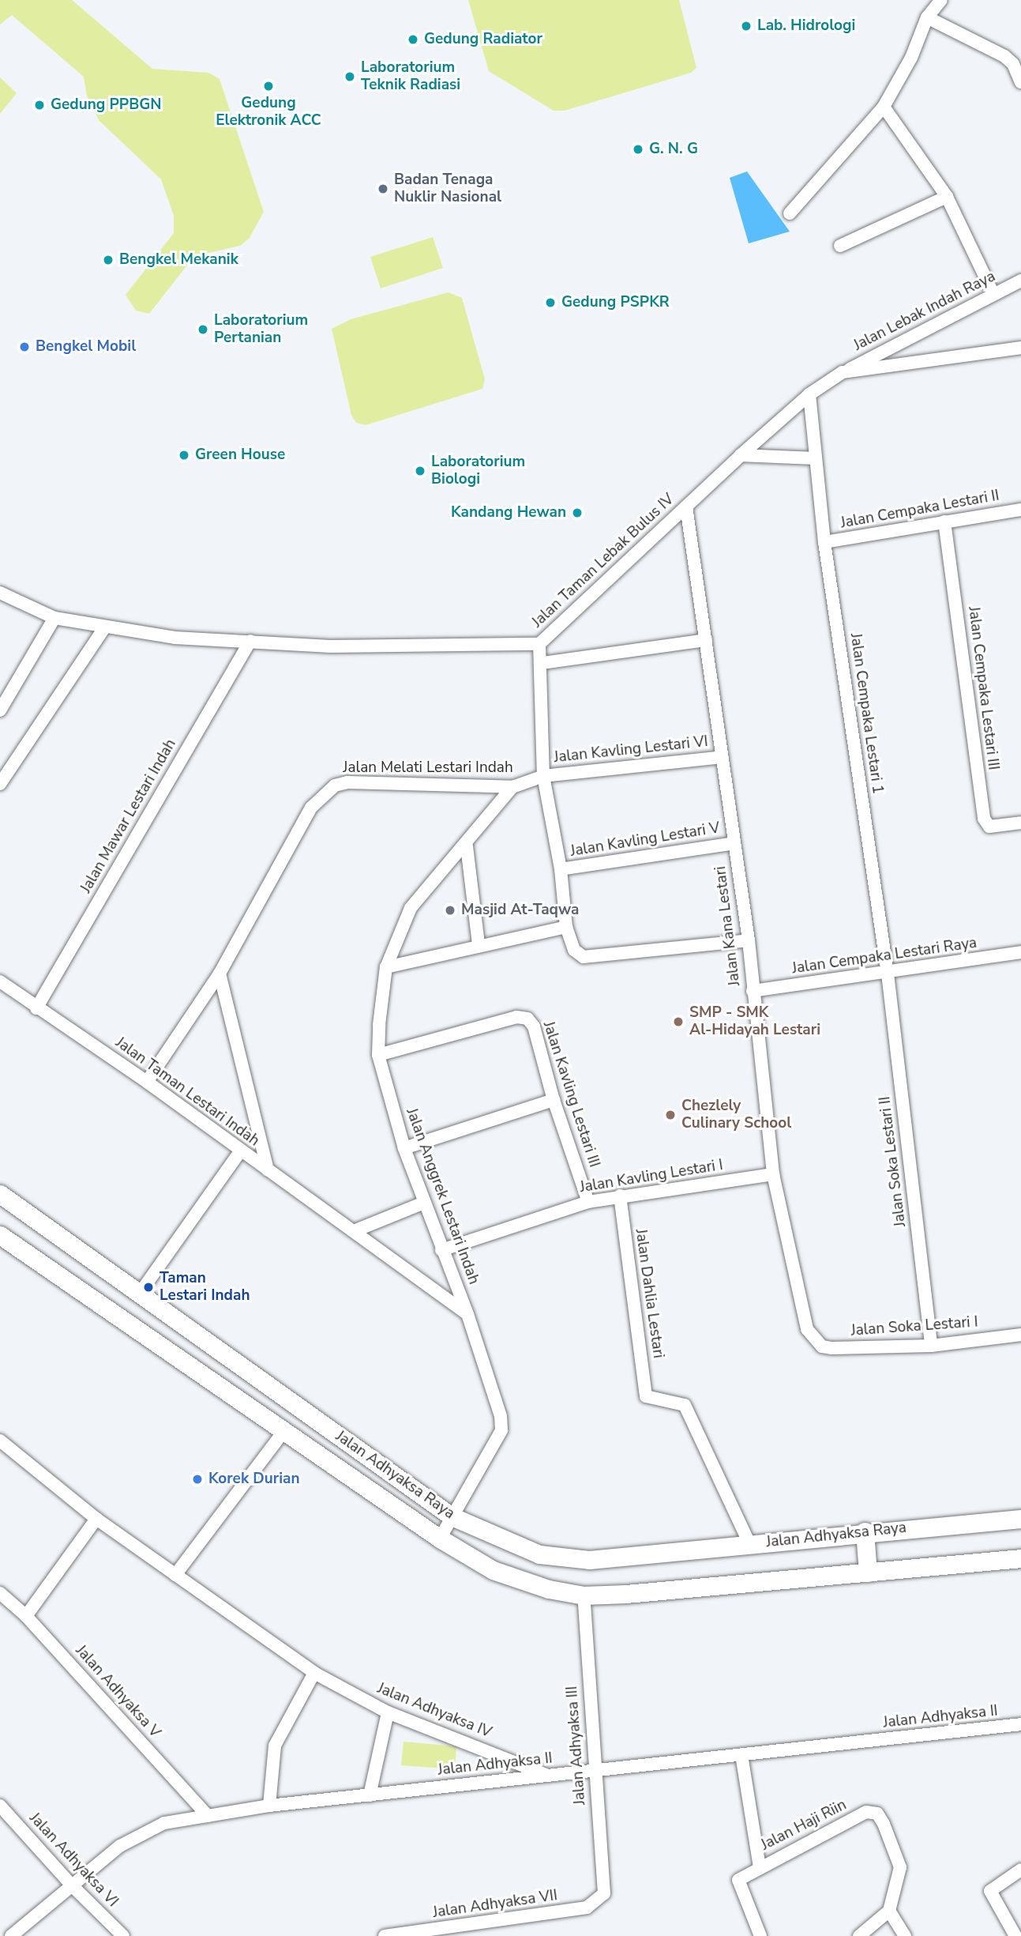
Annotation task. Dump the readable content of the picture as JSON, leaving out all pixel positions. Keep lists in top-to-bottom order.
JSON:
{
  "streets": {
    "main road": ["Jalan Adhyaksa Raya"],
    "street": [
      "Jalan Lebak Indah Raya",
      "Jalan Cempaka Lestari II",
      "Jalan Taman Lebak Bulus IV",
      "Jalan Cempaka Lestari III",
      "Jalan Cempaka Lestari 1",
      "Jalan Kavling Lestari VI",
      "Jalan Melati Lestari Indah",
      "Jalan Mawar Lestari Indah",
      "Jalan Kavling Lestari V",
      "Jalan Kana Lestari",
      "Jalan Cempaka Lestari Raya",
      "Jalan Taman Lestari Indah",
      "Jalan Kavling Lestari III",
      "Jalan Soka Lestari II",
      "Jalan Kavling Lestari I",
      "Jalan Anggrek Lestari Indah",
      "Jalan Dahlia Lestari",
      "Jalan Soka Lestari I",
      "Jalan Adhyaksa V",
      "Jalan Adhyaksa IV",
      "Jalan Adhyaksa II",
      "Jalan Adhyaksa III",
      "Jalan Haji Riin",
      "Jalan Adhyaksa VI",
      "Jalan Adhyaksa VII"
    ]
  },
  "crossings": [
    ["Jalan Lebak Indah Raya", "Jalan Taman Lebak Bulus IV"],
    ["Jalan Cempaka Lestari II", "Jalan Cempaka Lestari III"],
    ["Jalan Cempaka Lestari II", "Jalan Cempaka Lestari 1"],
    ["Jalan Taman Lebak Bulus IV", "Jalan Cempaka Lestari 1"],
    ["Jalan Taman Lebak Bulus IV", "Jalan Mawar Lestari Indah"],
    ["Jalan Taman Lebak Bulus IV", "Jalan Kana Lestari"],
    ["Jalan Cempaka Lestari 1", "Jalan Cempaka Lestari Raya"],
    ["Jalan Cempaka Lestari 1", "Jalan Soka Lestari II"],
    ["Jalan Kavling Lestari VI", "Jalan Melati Lestari Indah"],
    ["Jalan Kavling Lestari VI", "Jalan Kana Lestari"],
    ["Jalan Melati Lestari Indah", "Jalan Taman Lestari Indah"],
    ["Jalan Melati Lestari Indah", "Jalan Anggrek Lestari Indah"],
    ["Jalan Mawar Lestari Indah", "Jalan Taman Lestari Indah"],
    ["Jalan Kavling Lestari V", "Jalan Kana Lestari"],
    ["Jalan Kana Lestari", "Jalan Cempaka Lestari Raya"],
    ["Jalan Kana Lestari", "Jalan Kavling Lestari I"],
    ["Jalan Kana Lestari", "Jalan Soka Lestari I"],
    ["Jalan Cempaka Lestari Raya", "Jalan Soka Lestari II"],
    ["Jalan Taman Lestari Indah", "Jalan Anggrek Lestari Indah"],
    ["Jalan Kavling Lestari III", "Jalan Kavling Lestari I"],
    ["Jalan Kavling Lestari III", "Jalan Anggrek Lestari Indah"],
    ["Jalan Soka Lestari II", "Jalan Soka Lestari I"],
    ["Jalan Kavling Lestari I", "Jalan Anggrek Lestari Indah"],
    ["Jalan Kavling Lestari I", "Jalan Dahlia Lestari"],
    ["Jalan Anggrek Lestari Indah", "Jalan Adhyaksa Raya"],
    ["Jalan Dahlia Lestari", "Jalan Adhyaksa Raya"],
    ["Jalan Adhyaksa Raya", "Jalan Adhyaksa III"],
    ["Jalan Adhyaksa V", "Jalan Adhyaksa II"],
    ["Jalan Adhyaksa IV", "Jalan Adhyaksa II"],
    ["Jalan Adhyaksa II", "Jalan Adhyaksa III"],
    ["Jalan Adhyaksa II", "Jalan Haji Riin"],
    ["Jalan Adhyaksa II", "Jalan Adhyaksa VI"],
    ["Jalan Adhyaksa III", "Jalan Adhyaksa VII"]
  ],
  "places": [
    "Lab. Hidrologi",
    "Gedung Radiator",
    "Laboratorium Teknik Radiasi",
    "Gedung Elektronik ACC",
    "Gedung PPBGN",
    "G. N. G",
    "Badan Tenaga Nuklir Nasional",
    "Bengkel Mekanik",
    "Gedung PSPKR",
    "Laboratorium Pertanian",
    "Bengkel Mobil",
    "Green House",
    "Laboratorium Biologi",
    "Kandang Hewan",
    "Masjid At-Taqwa",
    "SMP - SMK Al-Hidayah Lestari",
    "Chezlely Culinary School",
    "Taman Lestari Indah",
    "Korek Durian"
  ]
}
